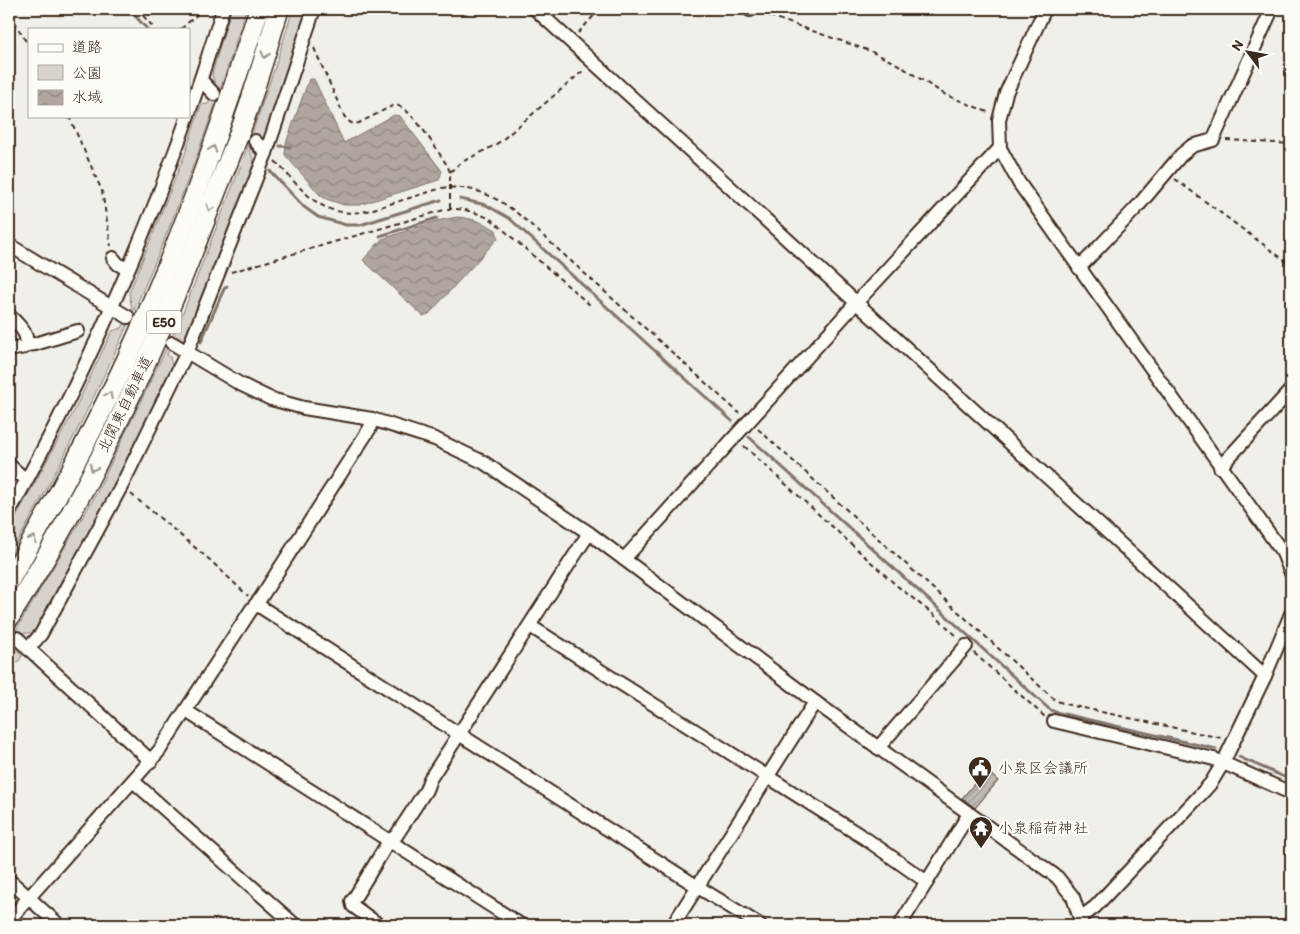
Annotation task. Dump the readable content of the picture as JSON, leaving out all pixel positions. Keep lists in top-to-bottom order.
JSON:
{
  "streets": {
    "highway": ["E50", "北関東自動車道"]
  },
  "places": {
    "public building": ["小泉区会議所"],
    "temple": ["小泉稲荷神社"]
  },
  "legend": ["道路", "公園", "水域"],
  "north": "top left"
}
